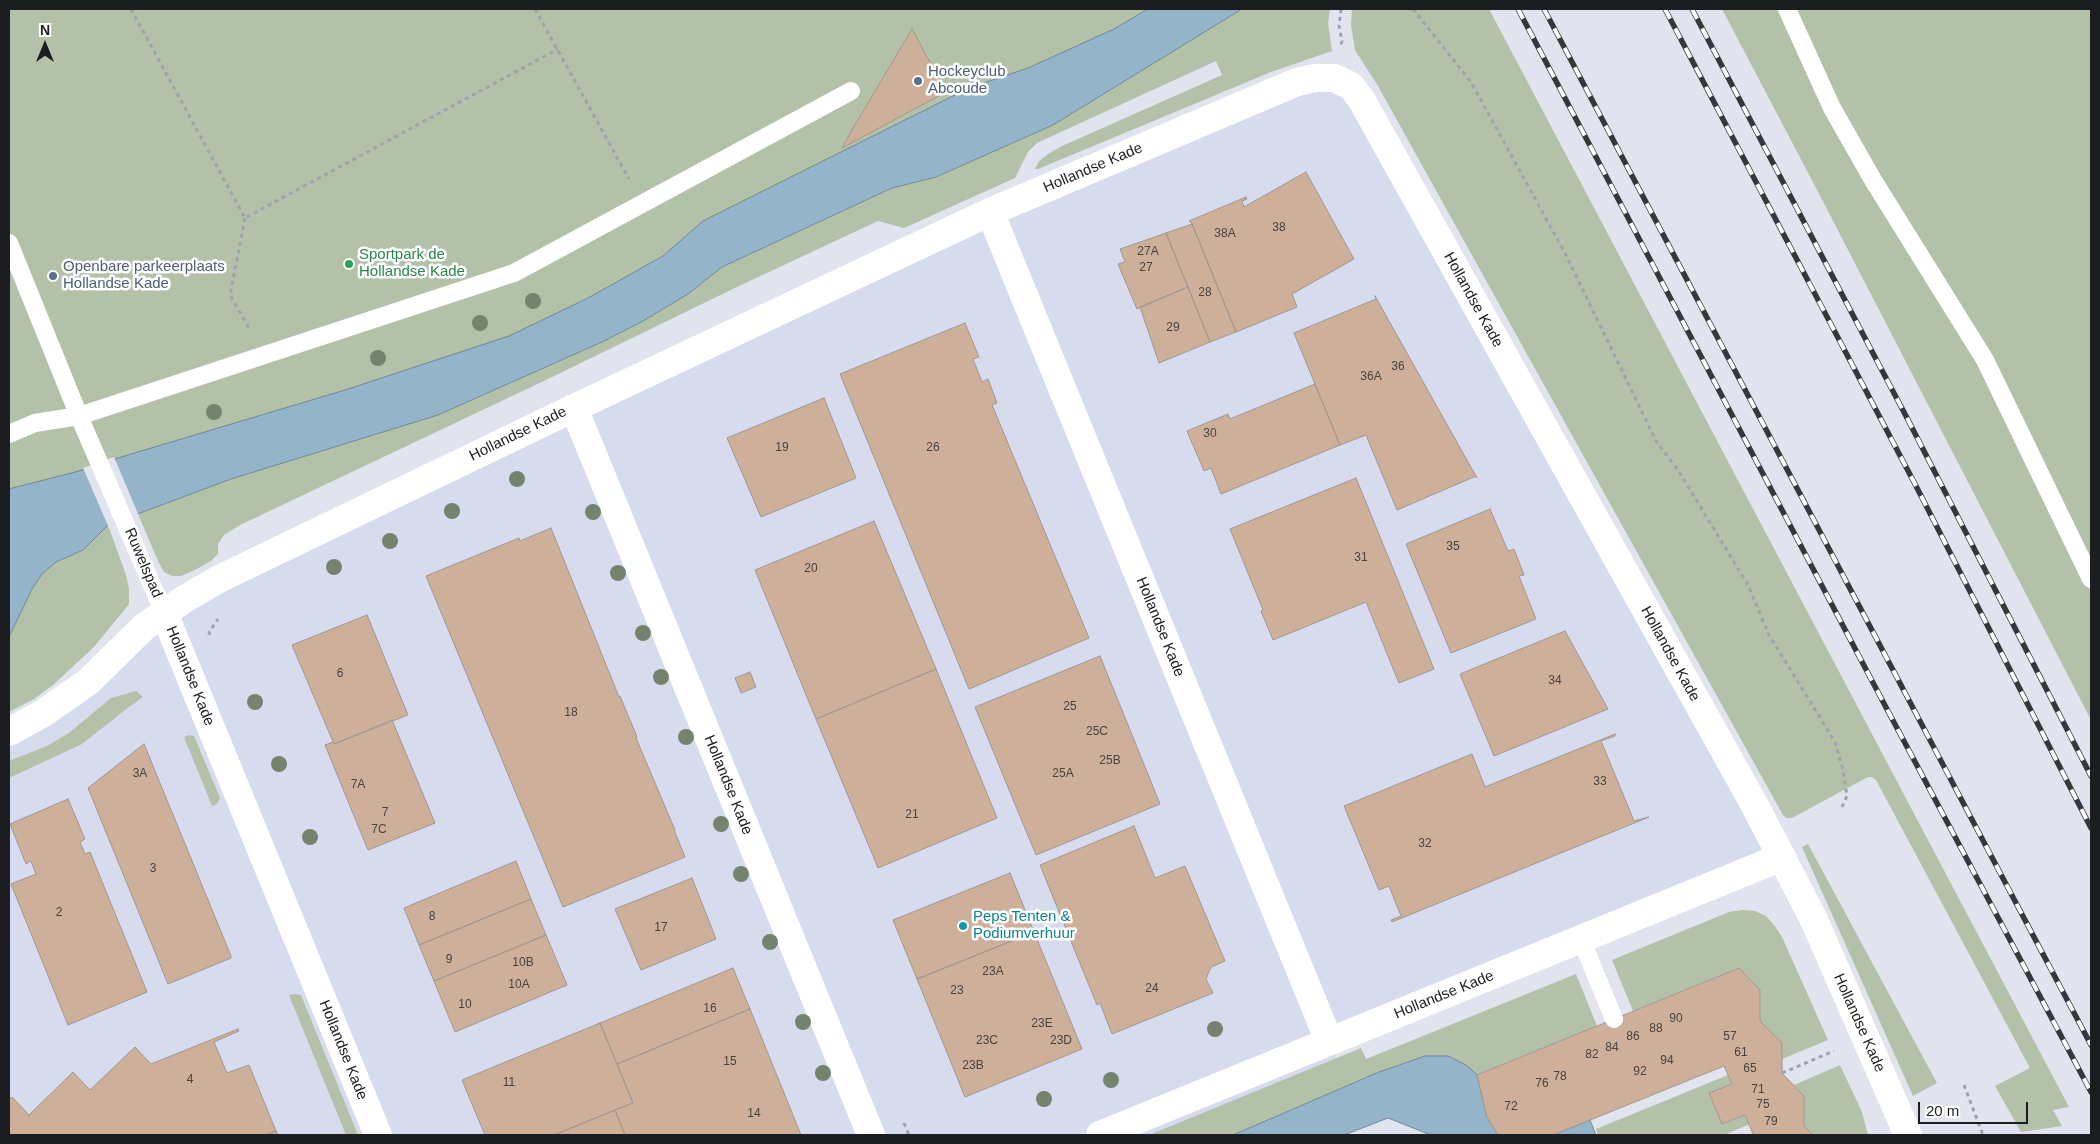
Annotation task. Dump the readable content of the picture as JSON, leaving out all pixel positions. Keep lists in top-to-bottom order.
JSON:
{
  "streets": {
    "street": ["Hollandse Kade", "Ruwelspad"]
  },
  "crossings": [
    ["Hollandse Kade", "Ruwelspad"]
  ],
  "places": [
    "Hockeyclub Abcoude",
    "Sportpark de Hollandse Kade",
    "Openbare parkeerplaats Hollandse Kade",
    "Peps Tenten & Podiumverhuur"
  ],
  "house_numbers": [
    "38",
    "38A",
    "27A",
    "27",
    "28",
    "29",
    "36",
    "36A",
    "30",
    "19",
    "26",
    "35",
    "31",
    "20",
    "6",
    "34",
    "25",
    "18",
    "25C",
    "25B",
    "3A",
    "25A",
    "33",
    "7A",
    "7",
    "21",
    "7C",
    "32",
    "3",
    "2",
    "8",
    "17",
    "9",
    "10B",
    "23A",
    "10A",
    "24",
    "23",
    "10",
    "16",
    "90",
    "23E",
    "88",
    "86",
    "57",
    "23C",
    "23D",
    "84",
    "61",
    "82",
    "94",
    "15",
    "23B",
    "65",
    "92",
    "78",
    "4",
    "11",
    "76",
    "71",
    "75",
    "72",
    "14",
    "79"
  ],
  "scale_bar": "20 m",
  "north": "top"
}
